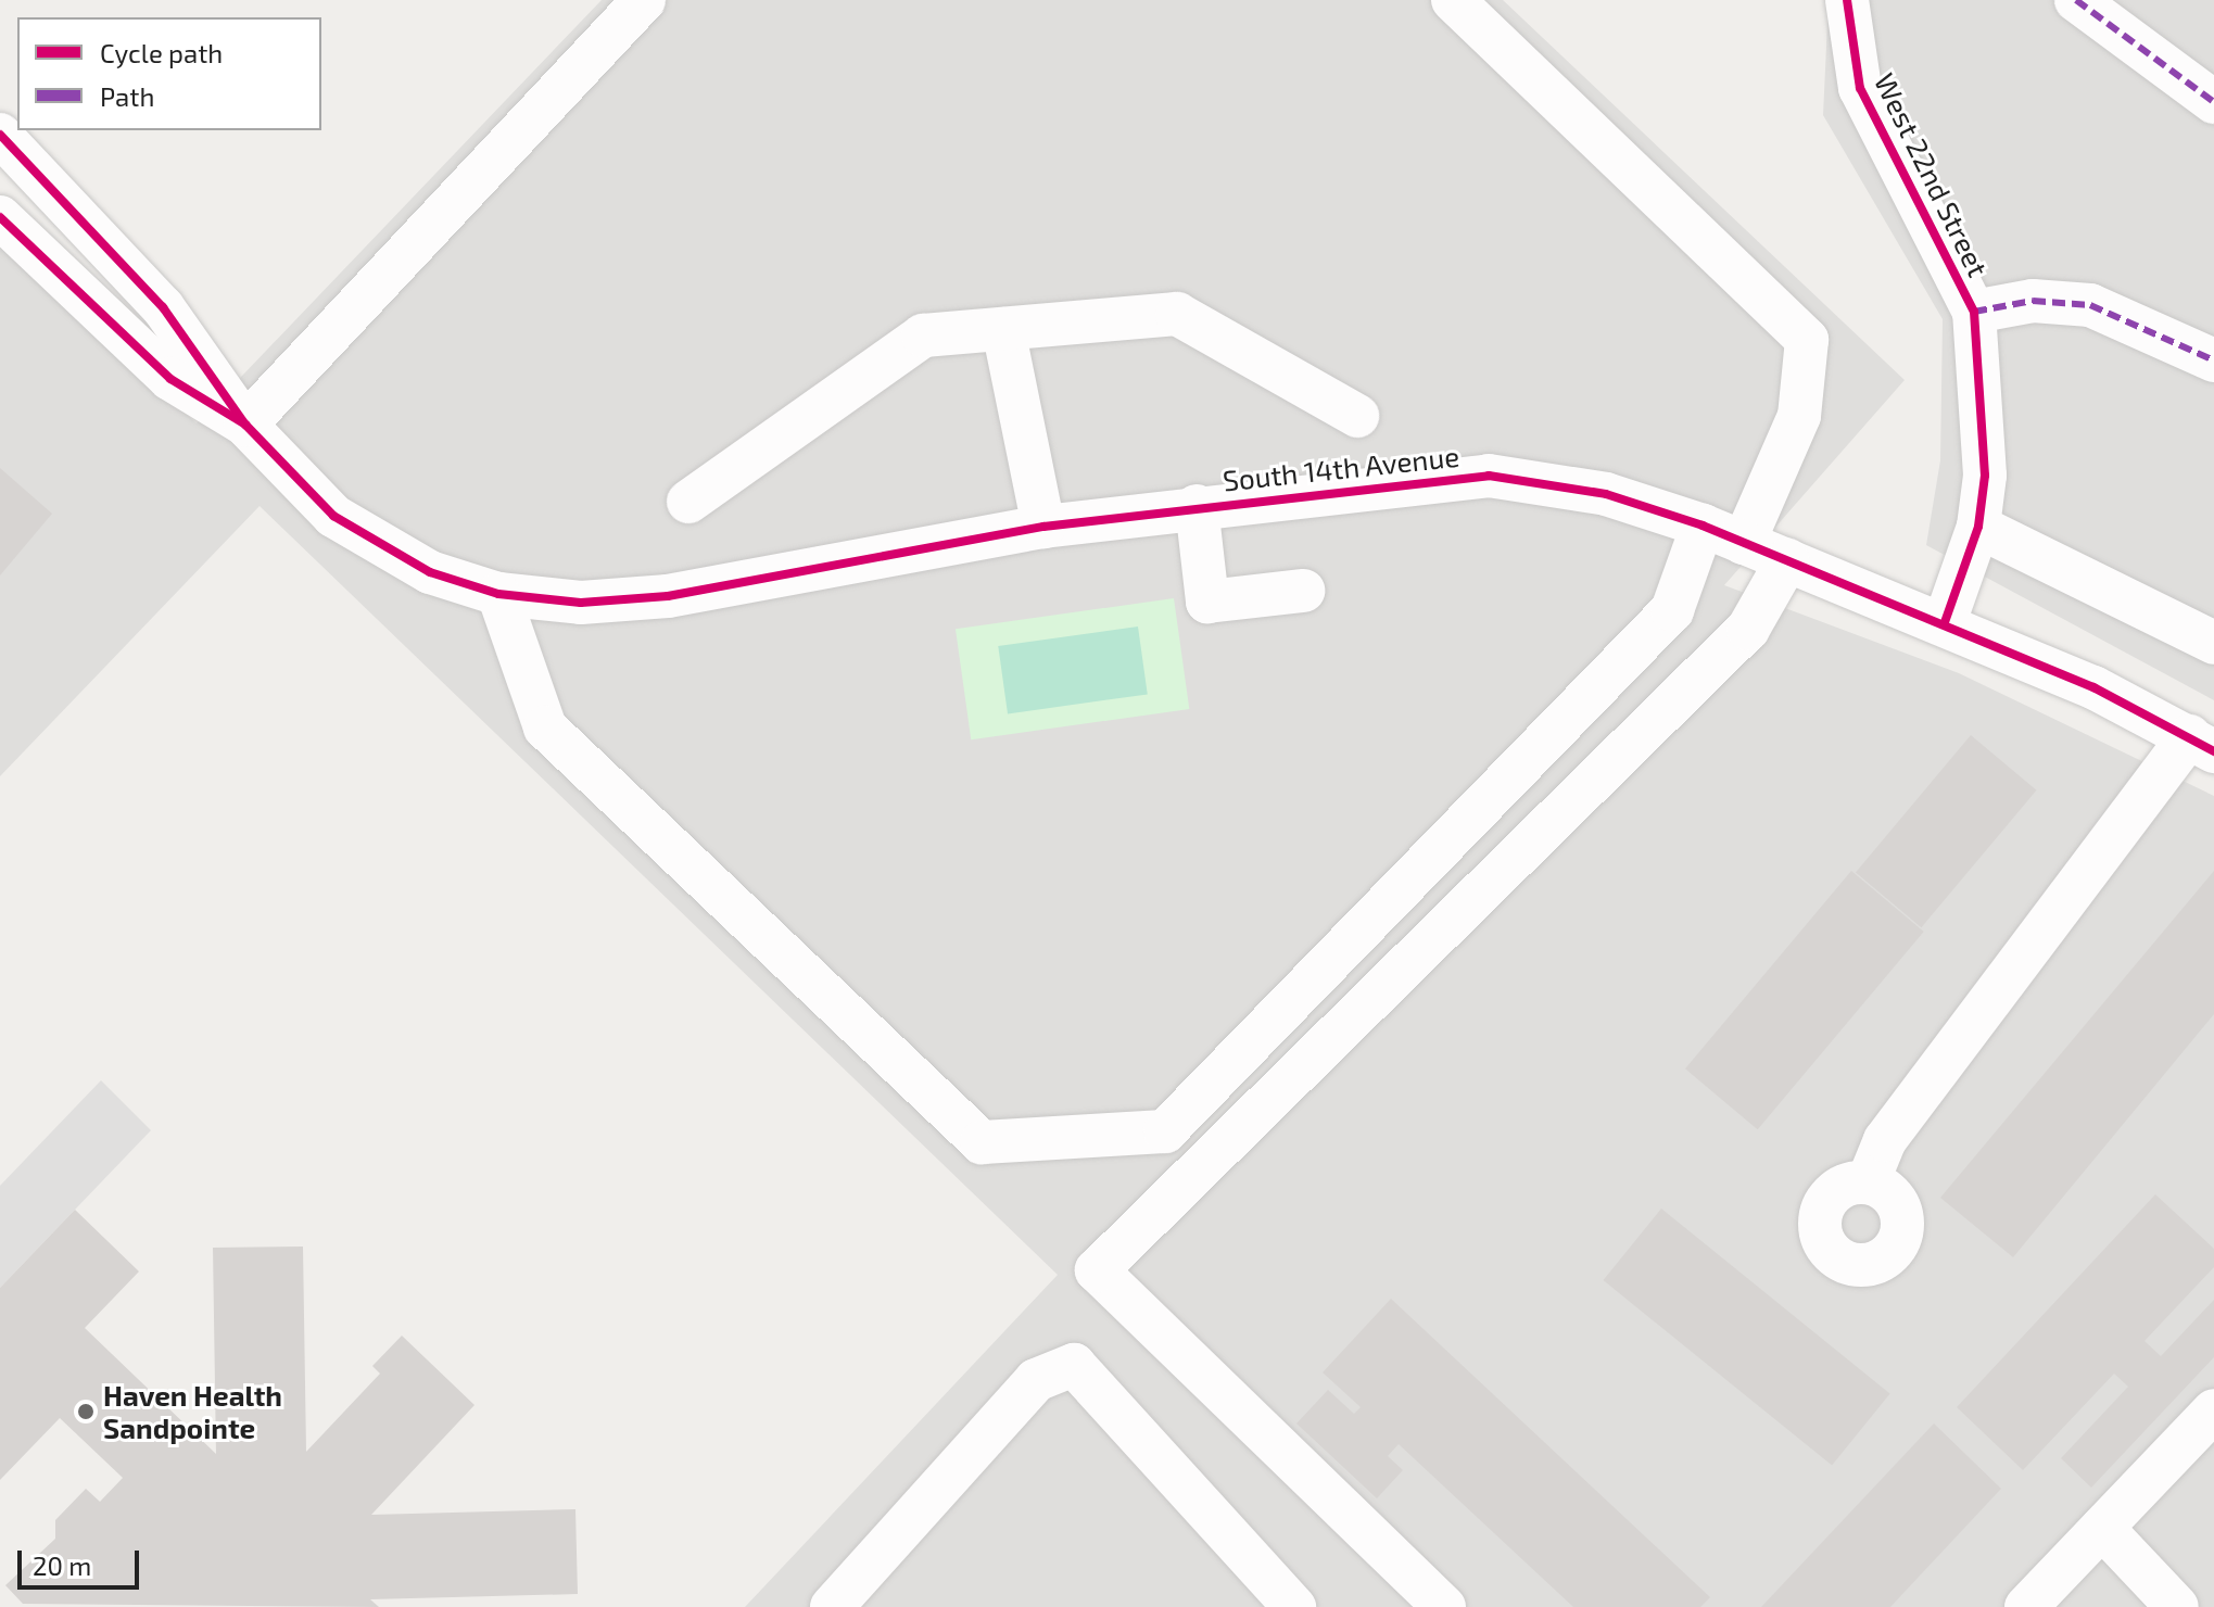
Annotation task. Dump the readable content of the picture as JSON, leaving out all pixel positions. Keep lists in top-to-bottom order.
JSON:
{
  "streets": {
    "street": ["West 22nd Street", "South 14th Avenue"]
  },
  "crossings": [
    ["West 22nd Street", "South 14th Avenue"]
  ],
  "places": ["Haven Health Sandpointe"],
  "legend": ["Cycle path", "Path"],
  "scale_bar": "20 m"
}
